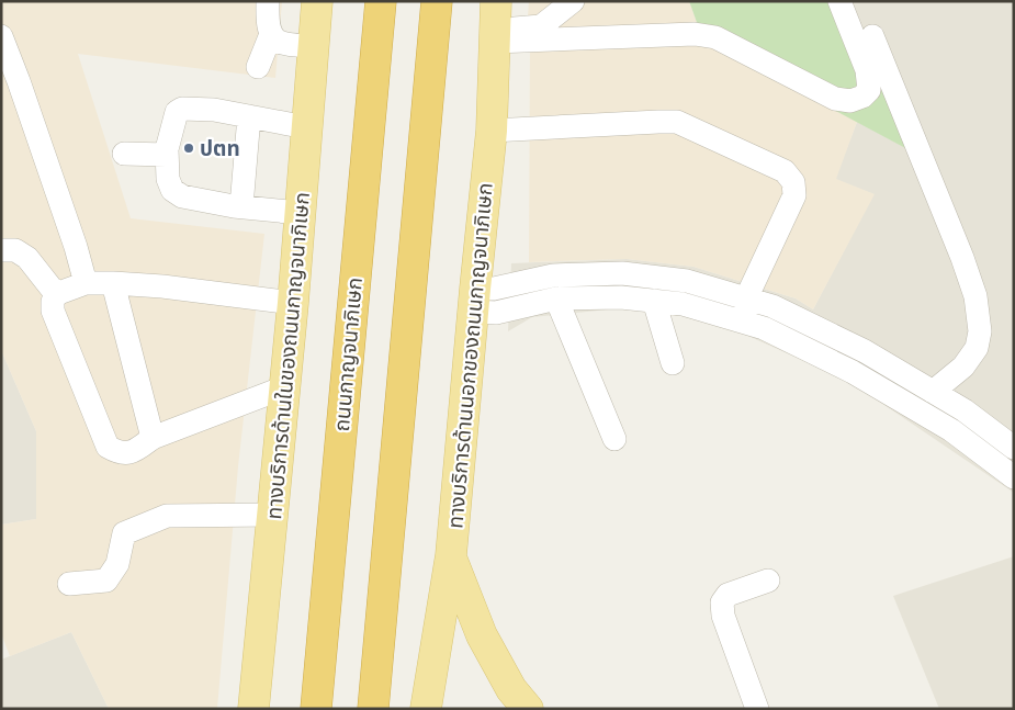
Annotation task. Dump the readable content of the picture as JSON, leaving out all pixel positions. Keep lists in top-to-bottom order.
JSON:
{
  "streets": {
    "highway": ["ถนนกาญจนาภิเษก"],
    "main road": ["ทางบริการด้านในของถนนกาญจนาภิเษก", "ทางบริการด้านนอกของถนนกาญจนาภิเษก"]
  },
  "places": ["ปตท"]
}
